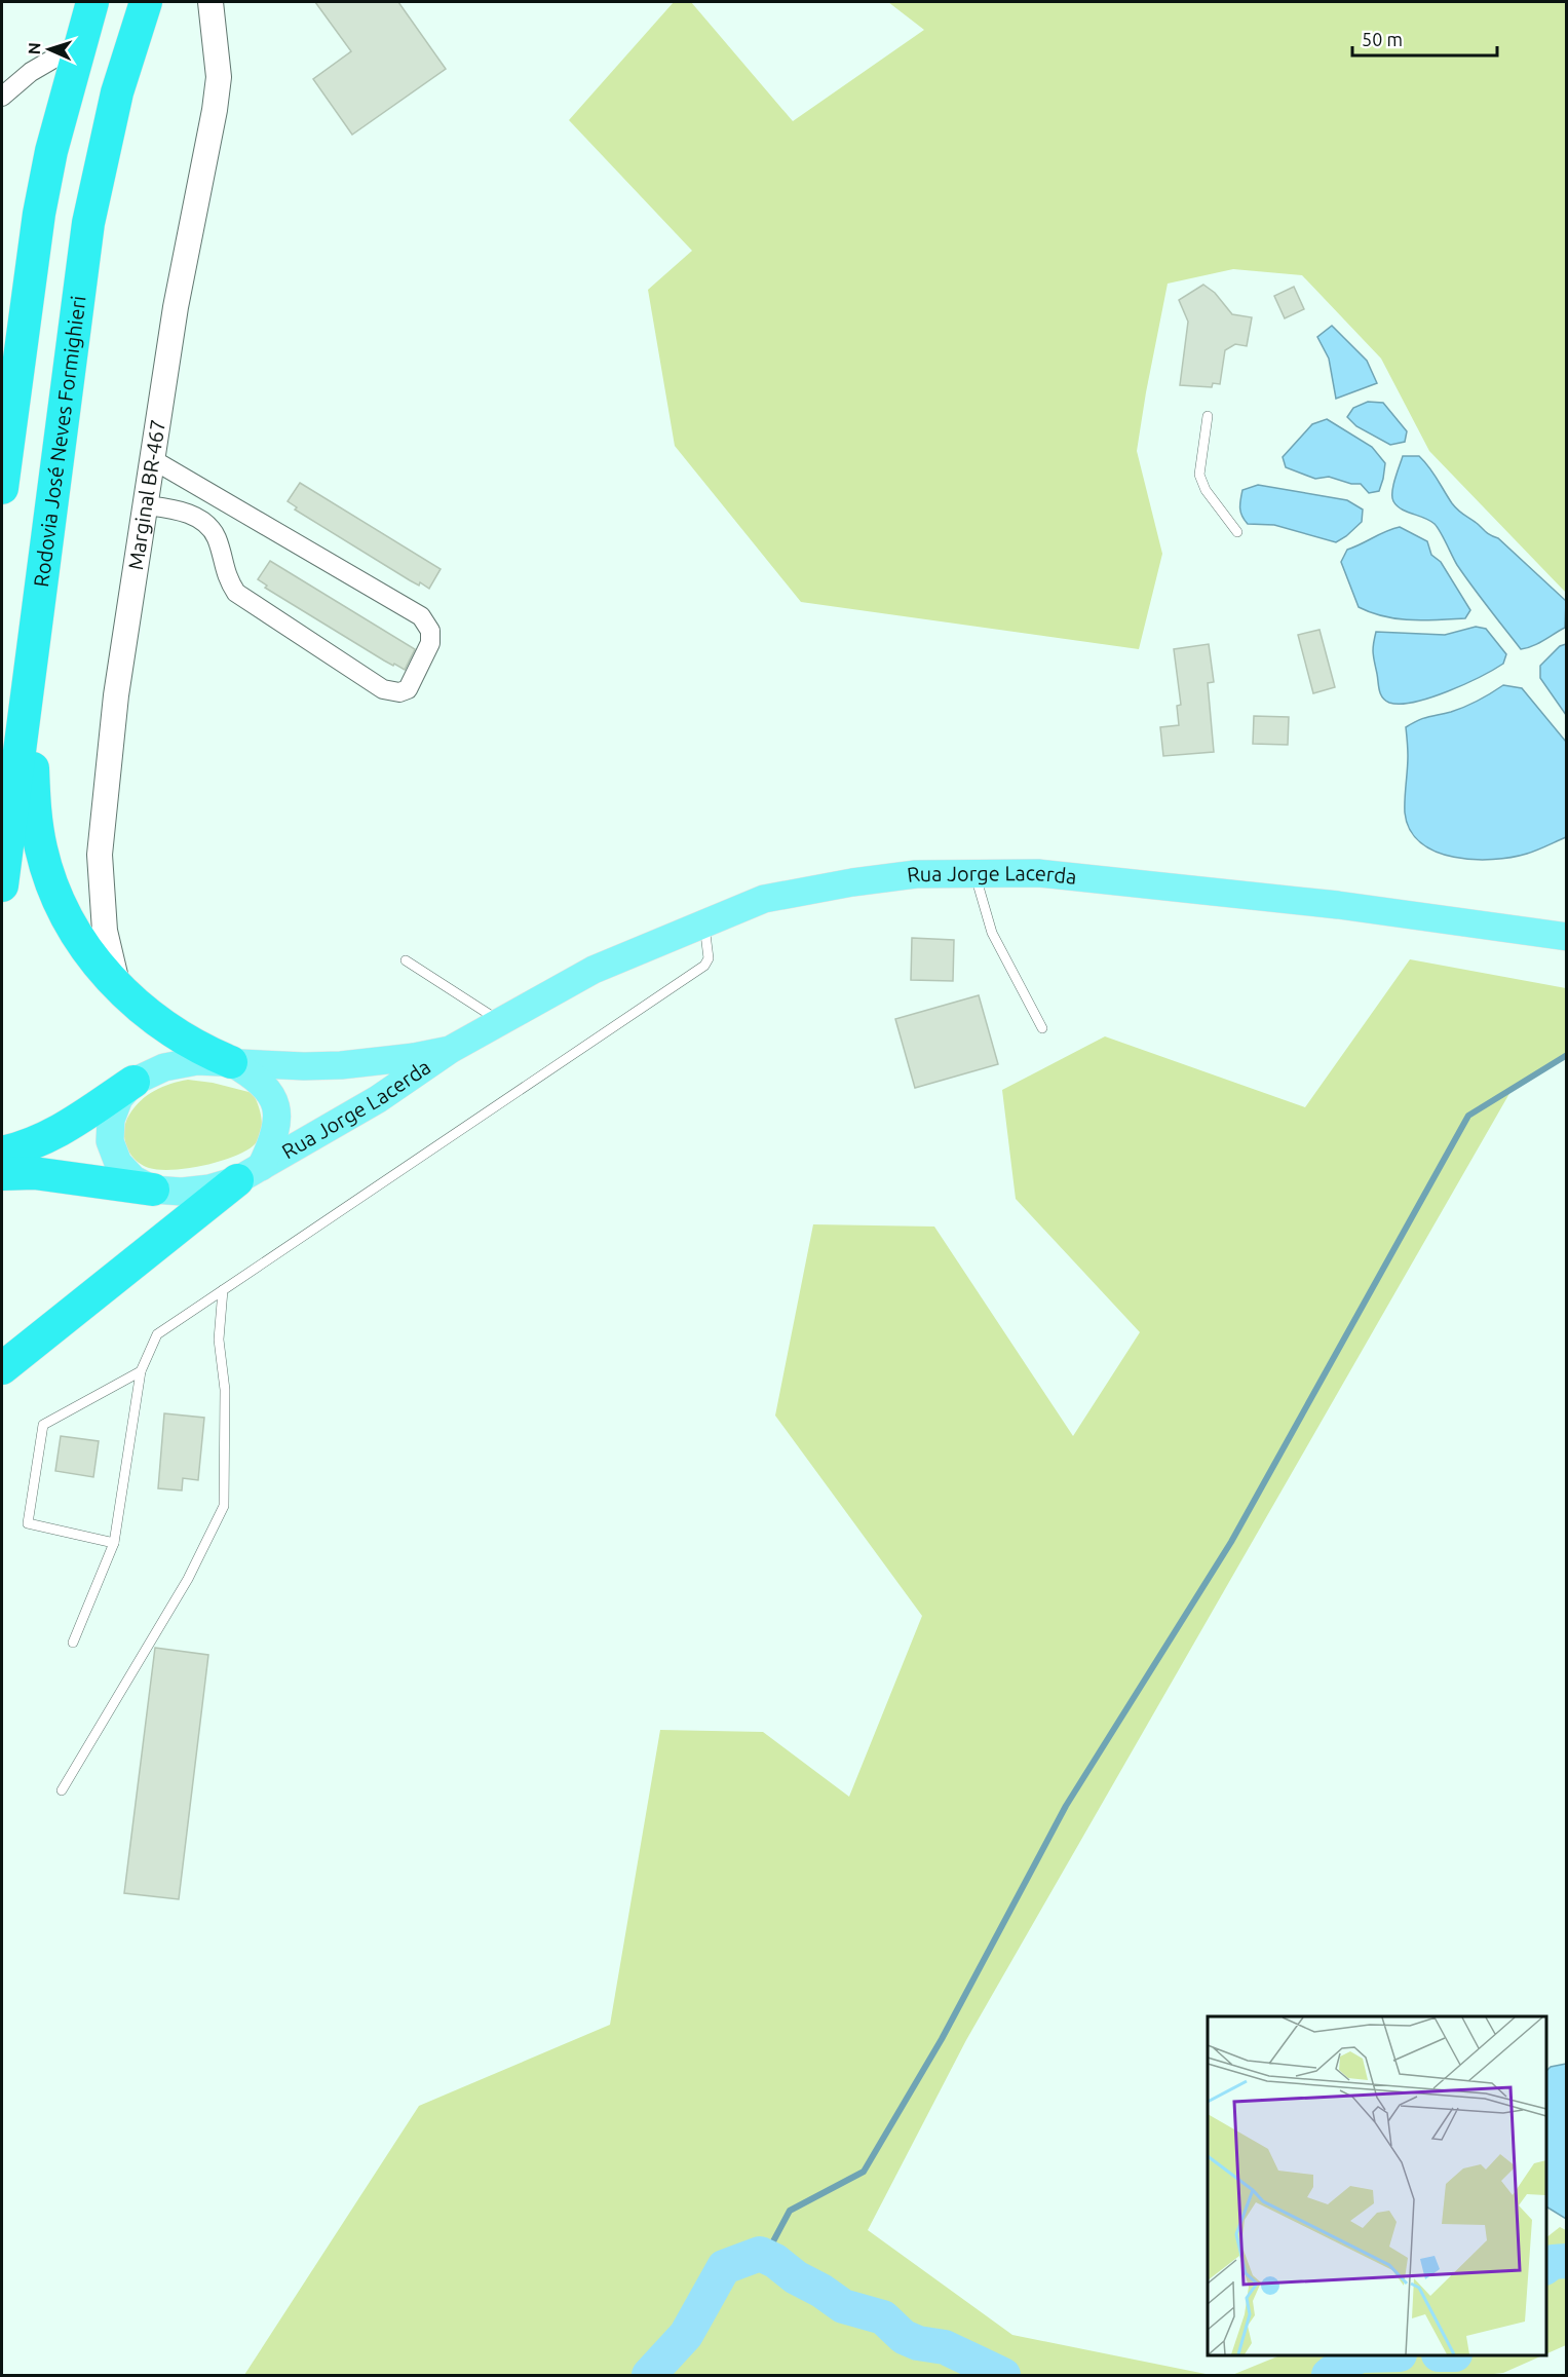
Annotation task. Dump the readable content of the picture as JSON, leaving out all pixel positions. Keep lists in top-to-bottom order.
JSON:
{
  "streets": {
    "highway": ["Rodovia José Neves Formighieri"],
    "main road": ["Marginal BR-467", "Rua Jorge Lacerda"]
  },
  "scale_bar": "50 m",
  "north": "left"
}
